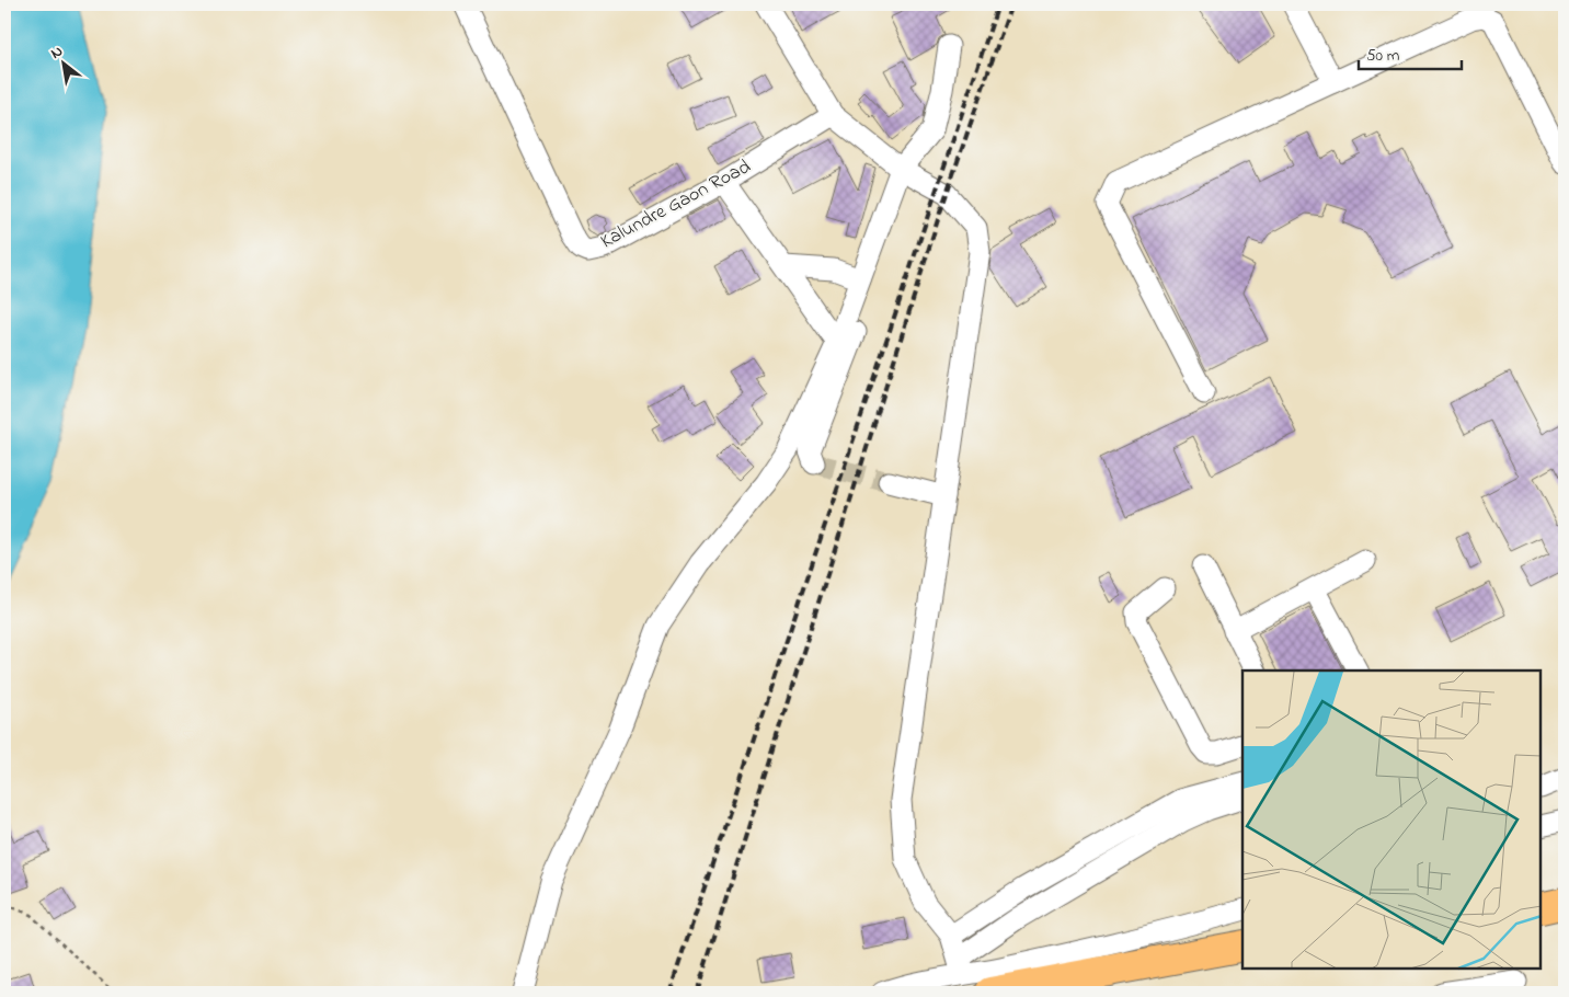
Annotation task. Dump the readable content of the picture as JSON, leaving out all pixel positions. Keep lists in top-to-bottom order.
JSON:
{
  "streets": {
    "street": ["Kalundre Gaon Road"]
  },
  "scale_bar": "50 m",
  "north": "top left"
}
